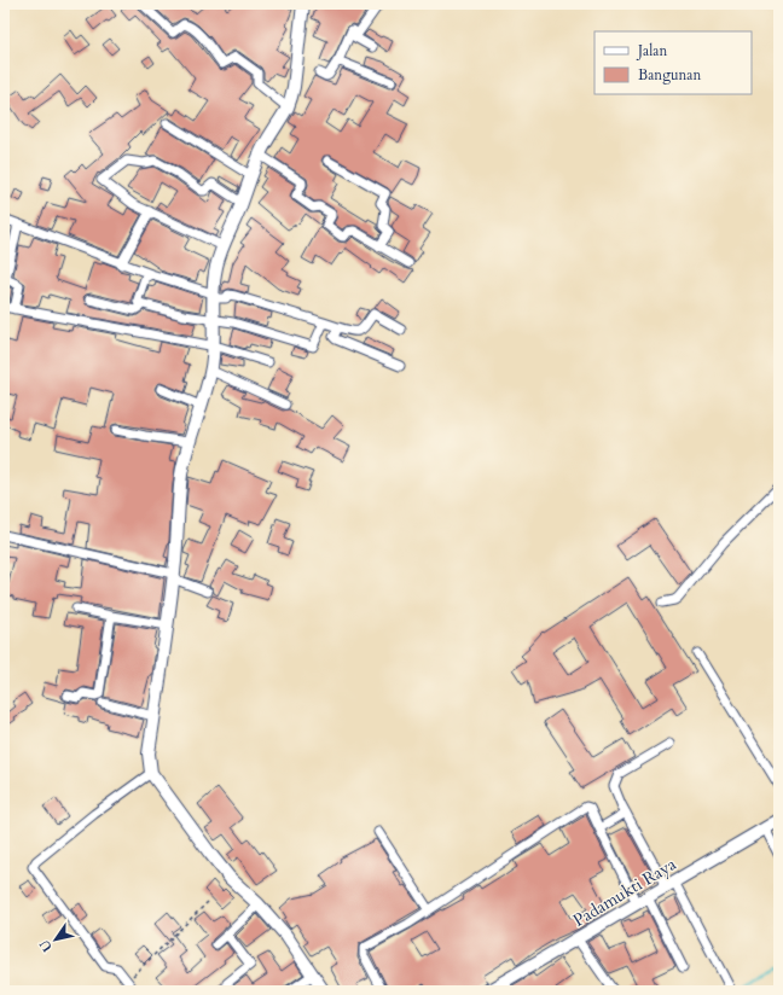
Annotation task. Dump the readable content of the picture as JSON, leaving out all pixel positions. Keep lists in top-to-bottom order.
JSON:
{
  "streets": {
    "street": ["Padamukti Raya"]
  },
  "legend": ["Jalan", "Bangunan"],
  "north": "bottom left"
}
